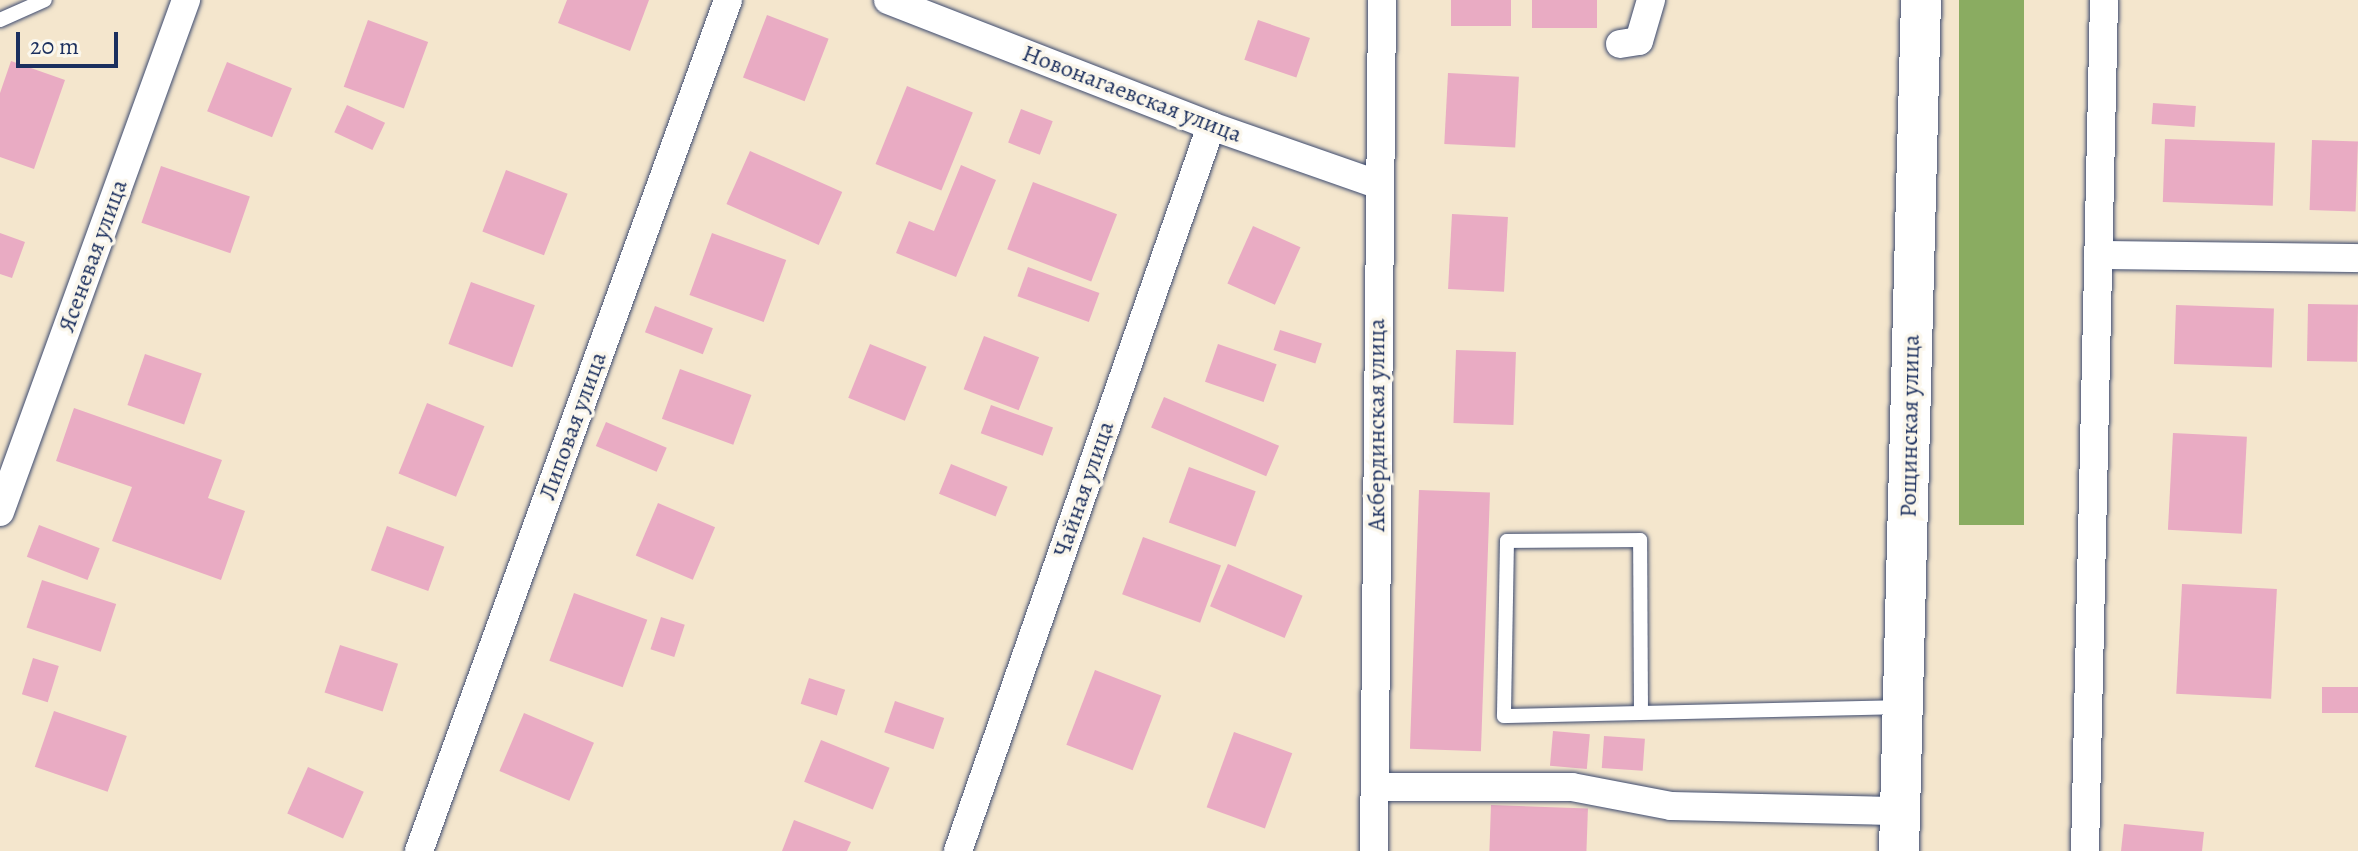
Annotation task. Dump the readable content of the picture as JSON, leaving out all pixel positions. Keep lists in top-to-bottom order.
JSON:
{
  "streets": {
    "street": [
      "Новонагаевская улица",
      "Ясеневая улица",
      "Акбердинская улица",
      "Липовая улица",
      "Рощинская улица",
      "Чайная улица"
    ]
  },
  "crossings": [
    ["Новонагаевская улица", "Акбердинская улица"],
    ["Новонагаевская улица", "Чайная улица"]
  ],
  "scale_bar": "20 m"
}
